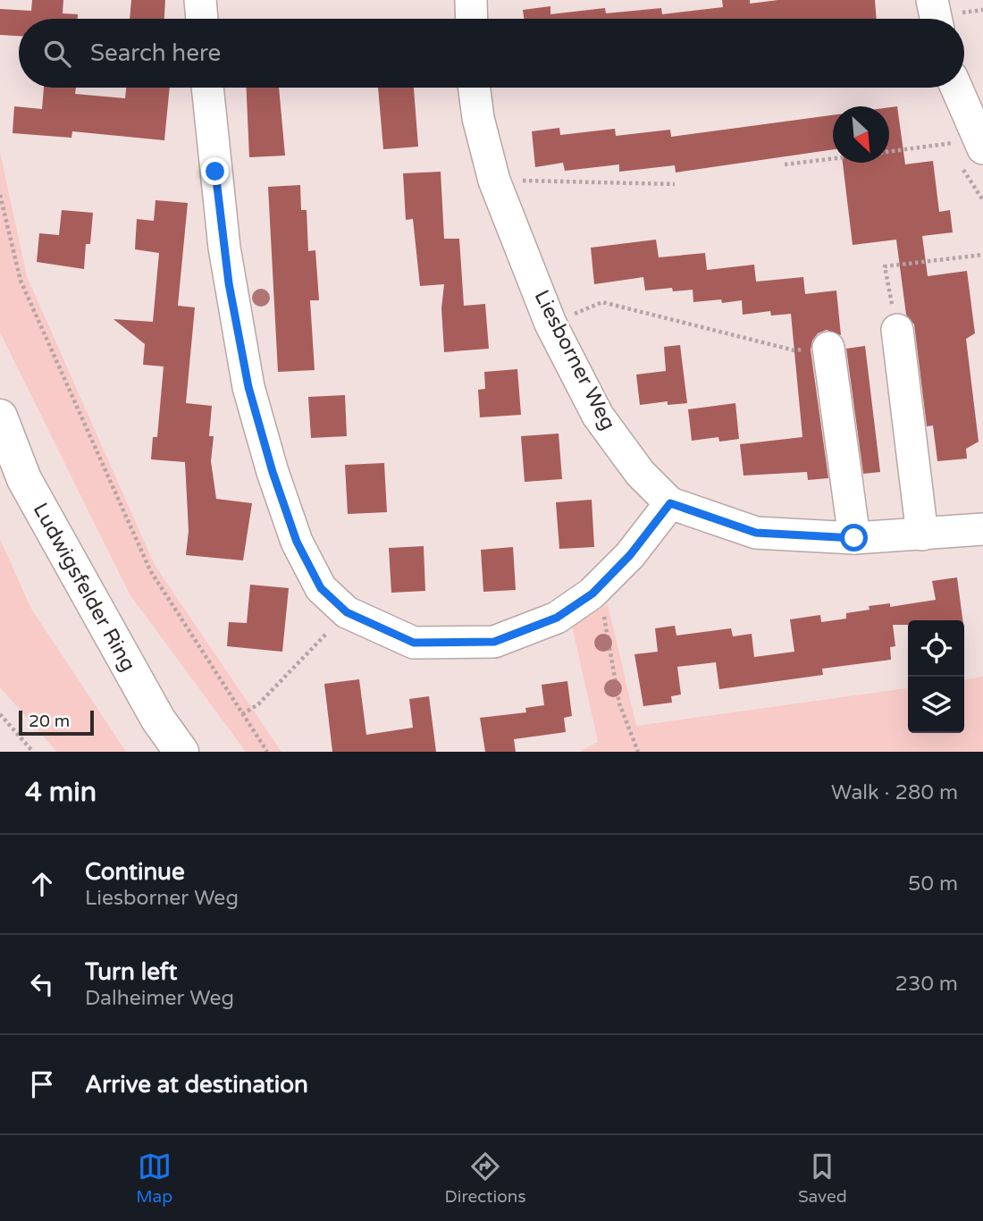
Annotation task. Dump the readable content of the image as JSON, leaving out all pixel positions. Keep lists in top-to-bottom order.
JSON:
{
  "streets": {
    "main road": ["Ludwigsfelder Ring"],
    "street": ["Liesborner Weg"]
  },
  "scale_bar": "20 m",
  "north": "bottom right",
  "page": {
    "search": "Search here",
    "scale": "20 m",
    "heading": ["4 min", "Walk · 280 m"],
    "list": [
      ["Continue", "Liesborner Weg", "50 m"],
      ["Turn left", "Dalheimer Weg", "230 m"],
      "Arrive at destination"
    ],
    "nav": ["Map", "Directions", "Saved"]
  }
}
